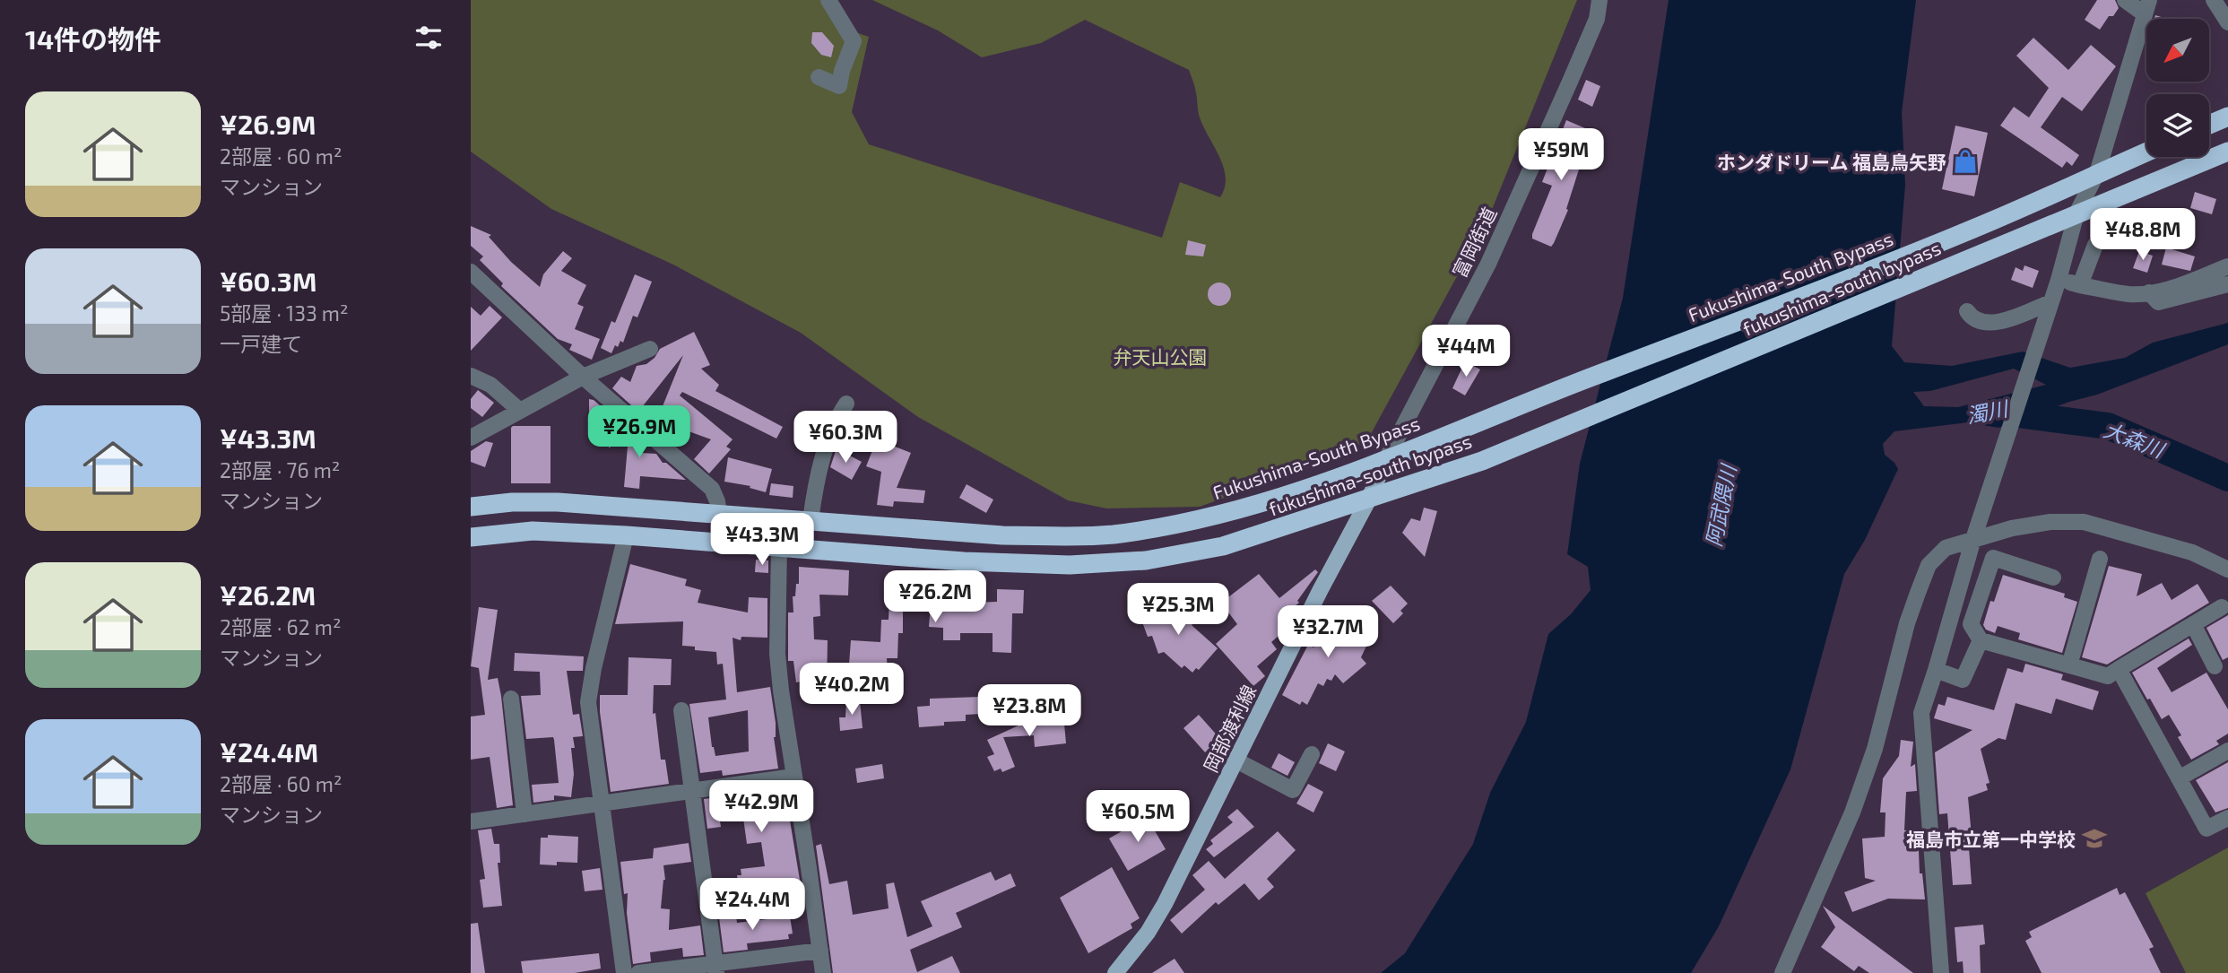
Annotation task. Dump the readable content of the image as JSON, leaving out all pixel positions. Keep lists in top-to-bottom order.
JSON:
{
  "streets": {
    "highway": ["Fukushima-South Bypass", "fukushima-south bypass"],
    "main road": ["岡部渡利線"],
    "street": ["富岡街道"]
  },
  "crossings": [
    ["富岡街道", "Fukushima-South Bypass"],
    ["富岡街道", "岡部渡利線"],
    ["Fukushima-South Bypass", "岡部渡利線"],
    ["fukushima-south bypass", "岡部渡利線"]
  ],
  "water": ["濁川", "大森川", "阿武隈川"],
  "parks": ["弁天山公園"],
  "places": {
    "shop": ["ホンダドリーム 福島鳥矢野"],
    "school or university": ["福島市立第一中学校"]
  },
  "north": "bottom left",
  "page": {
    "heading": "14件の物件",
    "list": [
      {
        "name": "¥26.9M",
        "note": "2部屋 · 60 m² · マンション"
      },
      {
        "name": "¥60.3M",
        "note": "5部屋 · 133 m² · 一戸建て"
      },
      {
        "name": "¥43.3M",
        "note": "2部屋 · 76 m² · マンション"
      },
      {
        "name": "¥26.2M",
        "note": "2部屋 · 62 m² · マンション"
      },
      {
        "name": "¥24.4M",
        "note": "2部屋 · 60 m² · マンション"
      }
    ],
    "price": [
      "¥59M",
      "¥48.8M",
      "¥44M",
      "¥26.9M",
      "¥60.3M",
      "¥43.3M",
      "¥26.2M",
      "¥25.3M",
      "¥32.7M",
      "¥40.2M",
      "¥23.8M",
      "¥42.9M",
      "¥60.5M",
      "¥24.4M"
    ]
  }
}
